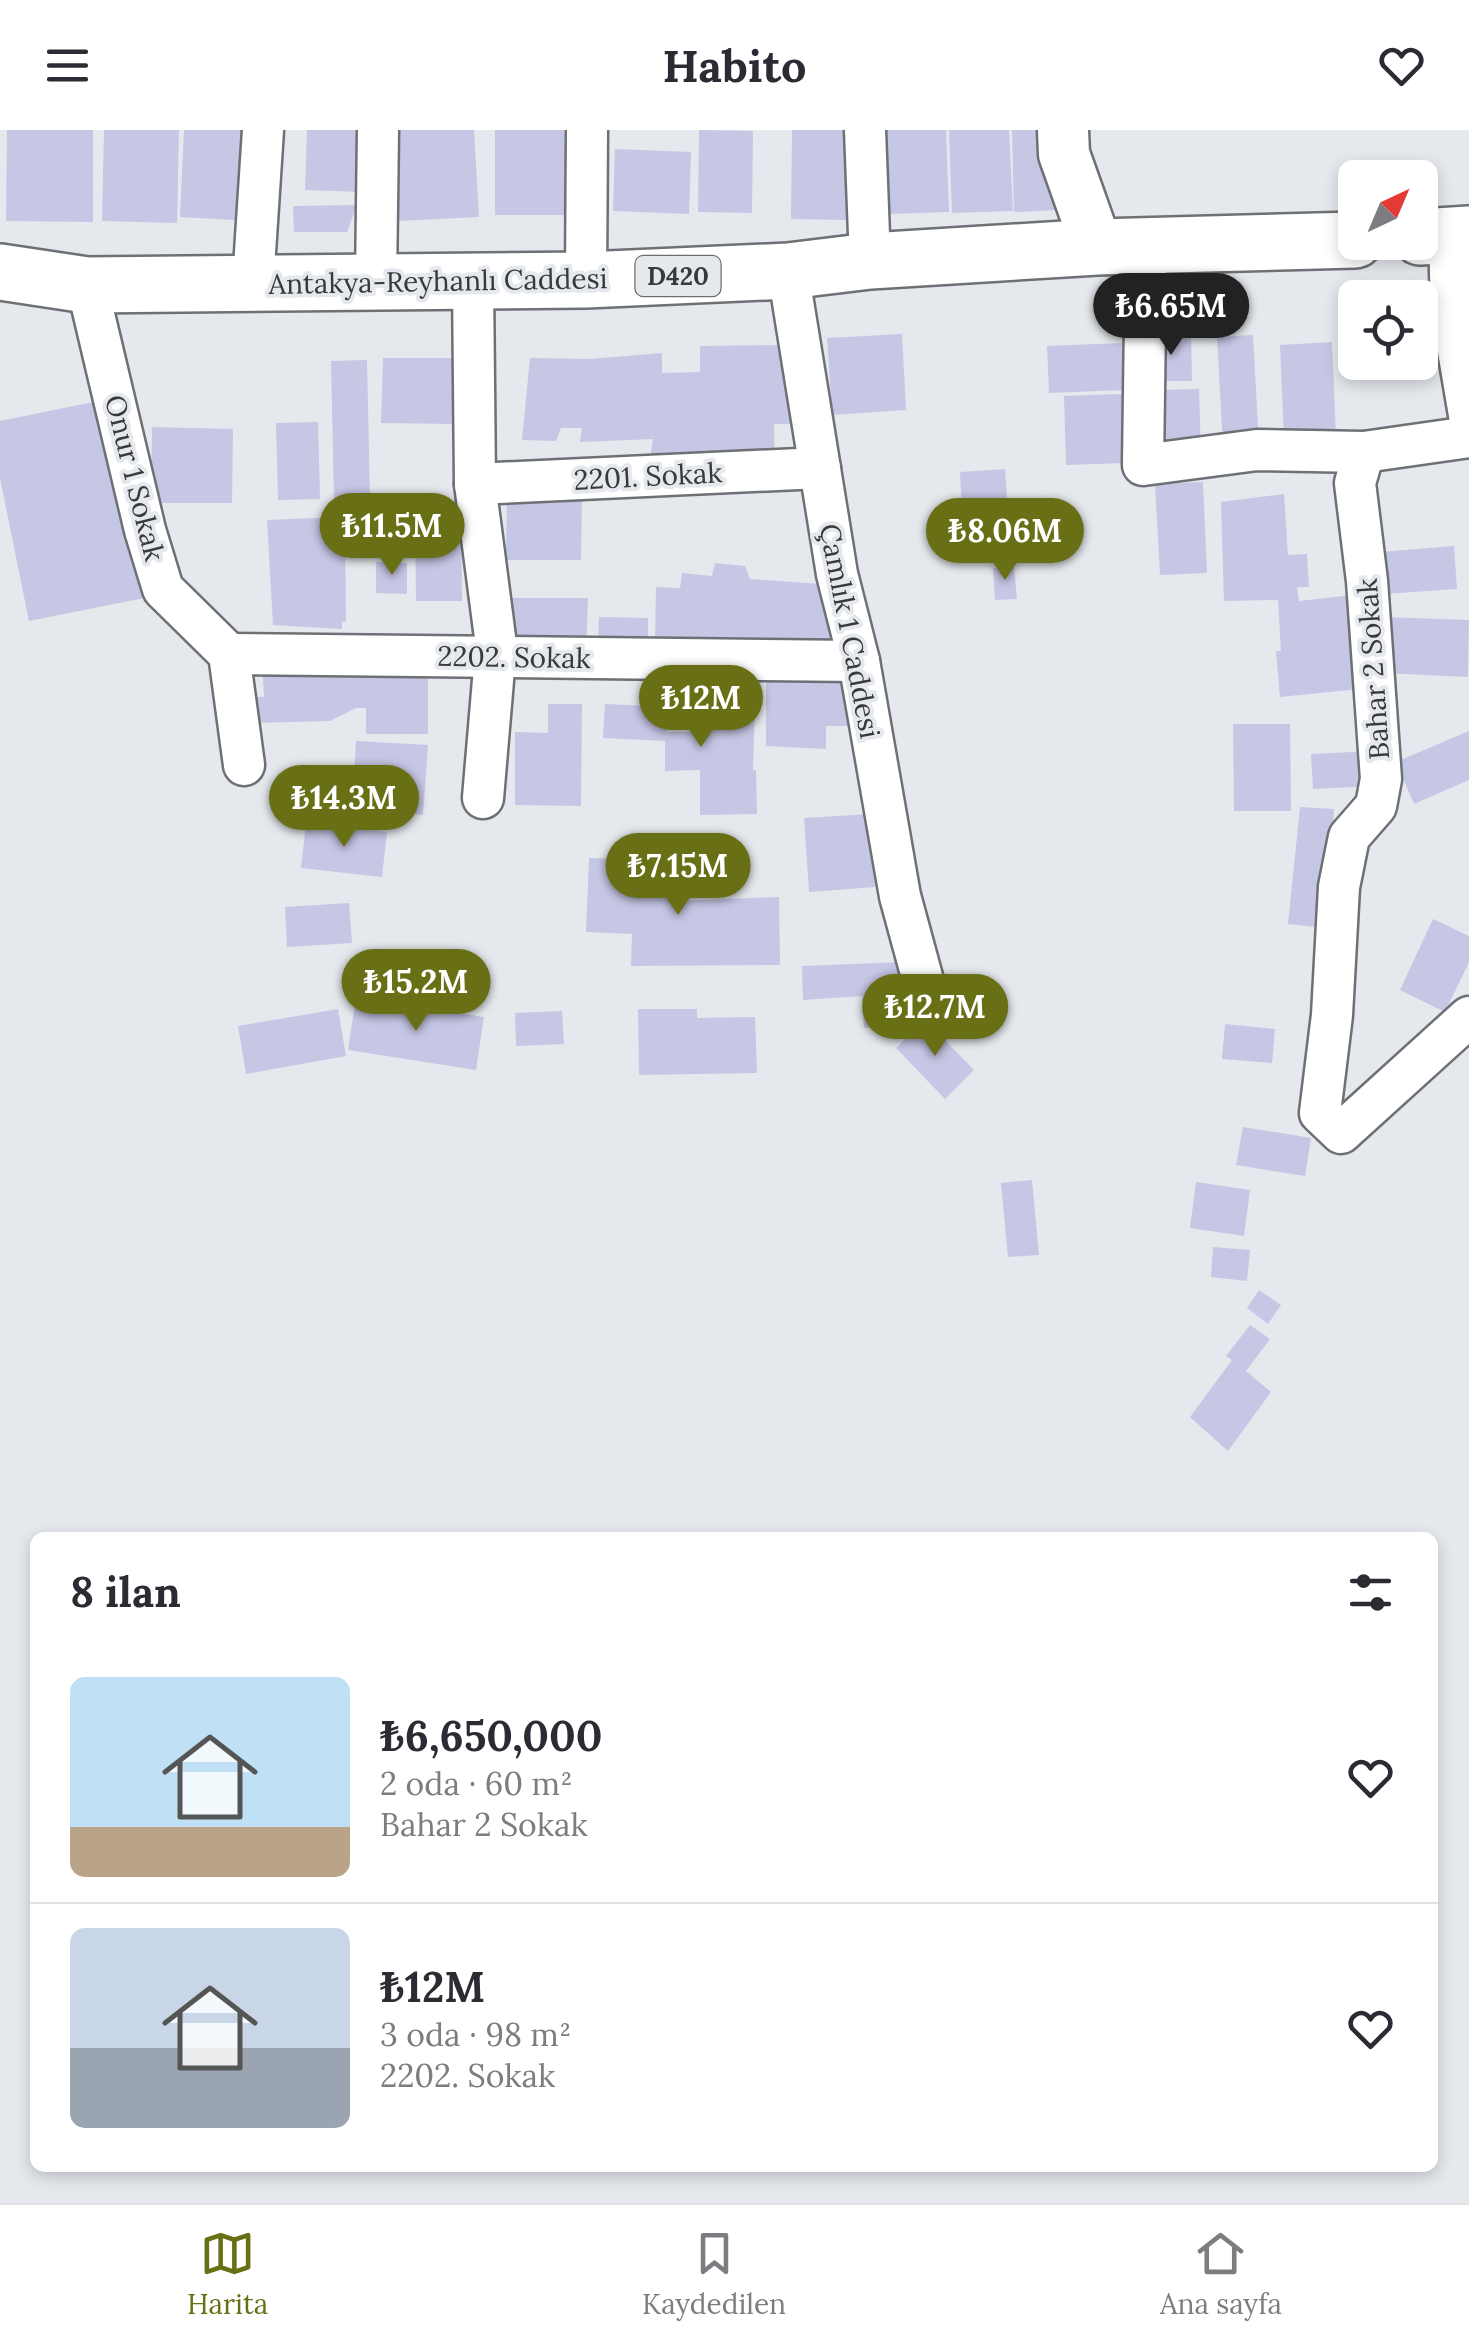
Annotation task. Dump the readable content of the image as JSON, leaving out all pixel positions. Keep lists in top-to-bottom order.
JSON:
{
  "streets": {
    "main road": ["D420", "Antakya-Reyhanlı Caddesi"],
    "street": [
      "2201. Sokak",
      "Onur 1 Sokak",
      "Çamlık 1 Caddesi",
      "2202. Sokak",
      "Bahar 2 Sokak"
    ]
  },
  "crossings": [
    ["Antakya-Reyhanlı Caddesi", "Onur 1 Sokak"],
    ["Antakya-Reyhanlı Caddesi", "Çamlık 1 Caddesi"],
    ["2201. Sokak", "Çamlık 1 Caddesi"],
    ["Onur 1 Sokak", "2202. Sokak"],
    ["Çamlık 1 Caddesi", "2202. Sokak"]
  ],
  "north": "top right",
  "page": {
    "header": "Habito",
    "price": [
      "₺6.65M",
      "₺11.5M",
      "₺8.06M",
      "₺12M",
      "₺14.3M",
      "₺7.15M",
      "₺15.2M",
      "₺12.7M"
    ],
    "heading": "8 ilan",
    "list": [
      {
        "name": "₺6,650,000",
        "note": "2 oda · 60 m² · Bahar 2 Sokak"
      },
      {
        "name": "₺12M",
        "note": "3 oda · 98 m² · 2202. Sokak"
      }
    ],
    "tabs": ["Harita", "Kaydedilen", "Ana sayfa"]
  }
}
